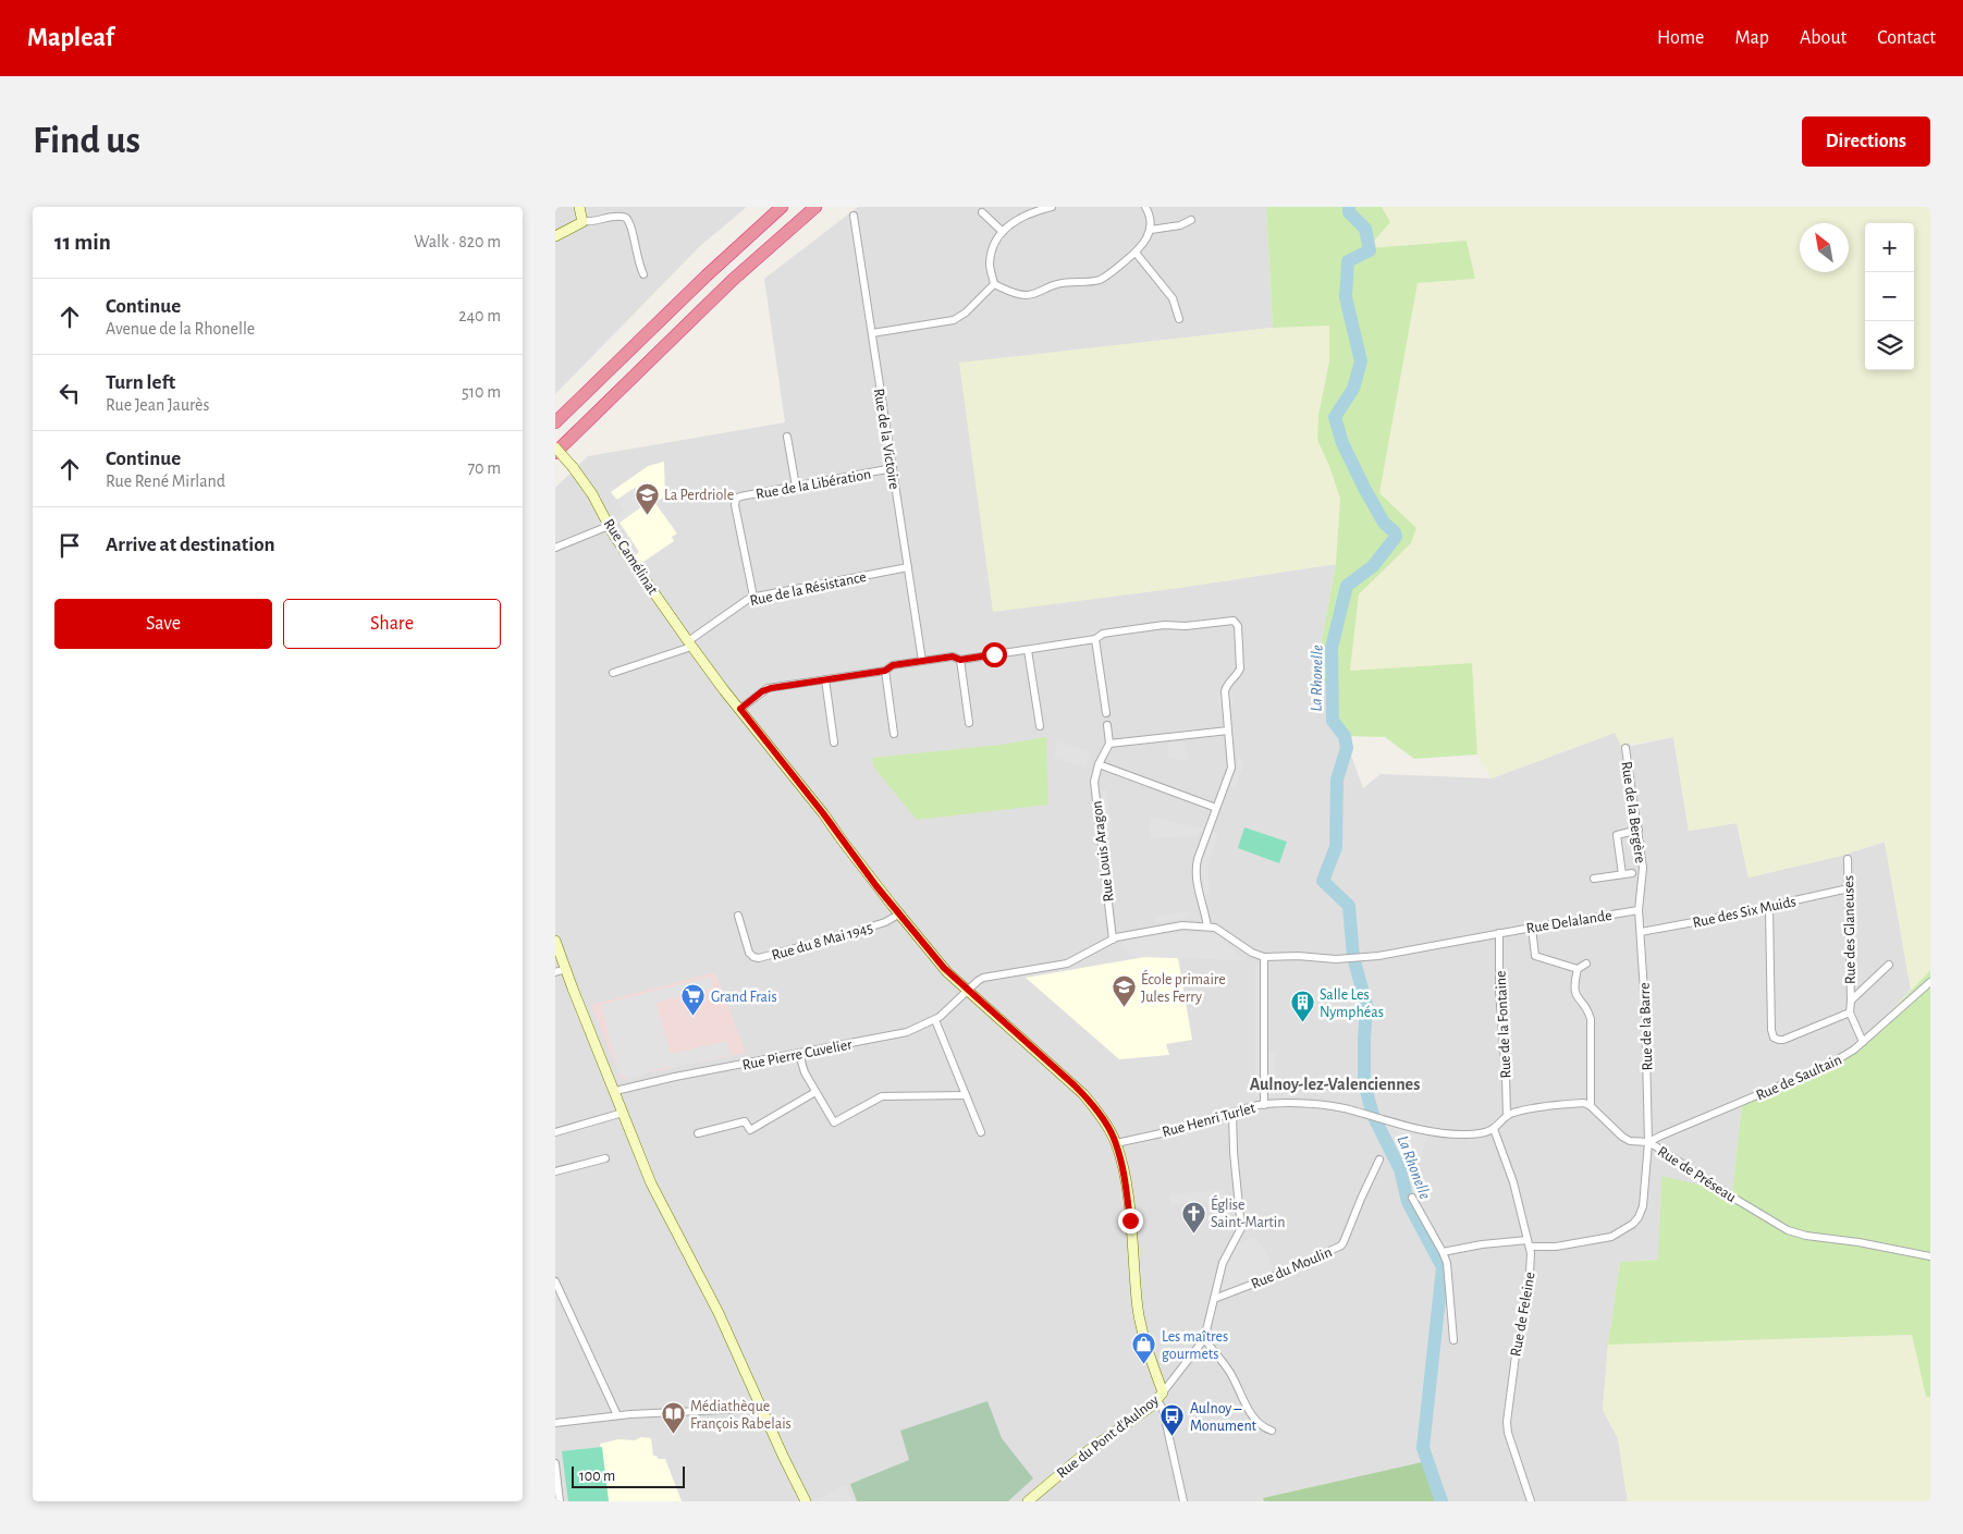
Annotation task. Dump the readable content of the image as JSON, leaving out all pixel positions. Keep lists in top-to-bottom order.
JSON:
{
  "streets": {
    "street": [
      "Rue de la Victoire",
      "Rue de la Libération",
      "Rue Camélinat",
      "Rue de la Résistance",
      "Rue de la Bergère",
      "Rue Louis Aragon",
      "Rue des Six Muids",
      "Rue Delalande",
      "Rue des Glaneuses",
      "Rue du 8 Mai 1945",
      "Rue de la Fontaine",
      "Rue de la Barre",
      "Rue Pierre Cuvelier",
      "Rue de Saultain",
      "Rue Henri Turlet",
      "Rue de Préseau",
      "Rue du Moulin",
      "Rue de Feleine",
      "Rue du Pont d'Aulnoy"
    ]
  },
  "crossings": [
    ["Rue de la Victoire", "Rue de la Libération"],
    ["Rue de la Victoire", "Rue de la Résistance"],
    ["Rue de la Libération", "Rue de la Résistance"],
    ["Rue Camélinat", "Rue de la Résistance"],
    ["Rue Camélinat", "Rue du 8 Mai 1945"],
    ["Rue Camélinat", "Rue Pierre Cuvelier"],
    ["Rue Camélinat", "Rue Henri Turlet"],
    ["Rue Camélinat", "Rue du Pont d'Aulnoy"],
    ["Rue de la Bergère", "Rue Delalande"],
    ["Rue de la Bergère", "Rue de la Barre"],
    ["Rue Louis Aragon", "Rue Pierre Cuvelier"],
    ["Rue des Six Muids", "Rue des Glaneuses"],
    ["Rue des Six Muids", "Rue de la Barre"],
    ["Rue Delalande", "Rue de la Fontaine"],
    ["Rue Delalande", "Rue de la Barre"],
    ["Rue de la Fontaine", "Rue de la Barre"],
    ["Rue de la Fontaine", "Rue de Saultain"],
    ["Rue de la Fontaine", "Rue Henri Turlet"],
    ["Rue de la Fontaine", "Rue de Préseau"],
    ["Rue de la Fontaine", "Rue de Feleine"],
    ["Rue de la Barre", "Rue de Saultain"],
    ["Rue de la Barre", "Rue Henri Turlet"],
    ["Rue de la Barre", "Rue de Préseau"],
    ["Rue de la Barre", "Rue de Feleine"],
    ["Rue de Saultain", "Rue Henri Turlet"],
    ["Rue de Saultain", "Rue de Préseau"],
    ["Rue de Saultain", "Rue de Feleine"],
    ["Rue Henri Turlet", "Rue de Préseau"],
    ["Rue Henri Turlet", "Rue de Feleine"],
    ["Rue de Préseau", "Rue de Feleine"]
  ],
  "districts": ["Aulnoy-lez-Valenciennes"],
  "water": ["La Rhonelle"],
  "places": {
    "school or university": ["La Perdriole", "École primaire Jules Ferry"],
    "supermarket": ["Grand Frais"],
    "building": ["Salle Les Nymphéas"],
    "church": ["Église Saint-Martin"],
    "shop": ["Les maîtres gourmets"],
    "library": ["Médiathèque François Rabelais"],
    "bus stop": ["Aulnoy – Monument"]
  },
  "scale_bar": "100 m",
  "north": "top left",
  "page": {
    "header": "Mapleaf",
    "nav": [
      "Home",
      "Map",
      "About",
      "Contact"
    ],
    "buttons": [
      "Directions",
      ["Save", "Share"]
    ],
    "title": "Find us",
    "heading": ["11 min", "Walk · 820 m"],
    "map_buttons": ["+", "−"],
    "list": [
      ["Continue", "Avenue de la Rhonelle", "240 m"],
      ["Turn left", "Rue Jean Jaurès", "510 m"],
      ["Continue", "Rue René Mirland", "70 m"],
      "Arrive at destination"
    ],
    "scale": "100 m"
  }
}
